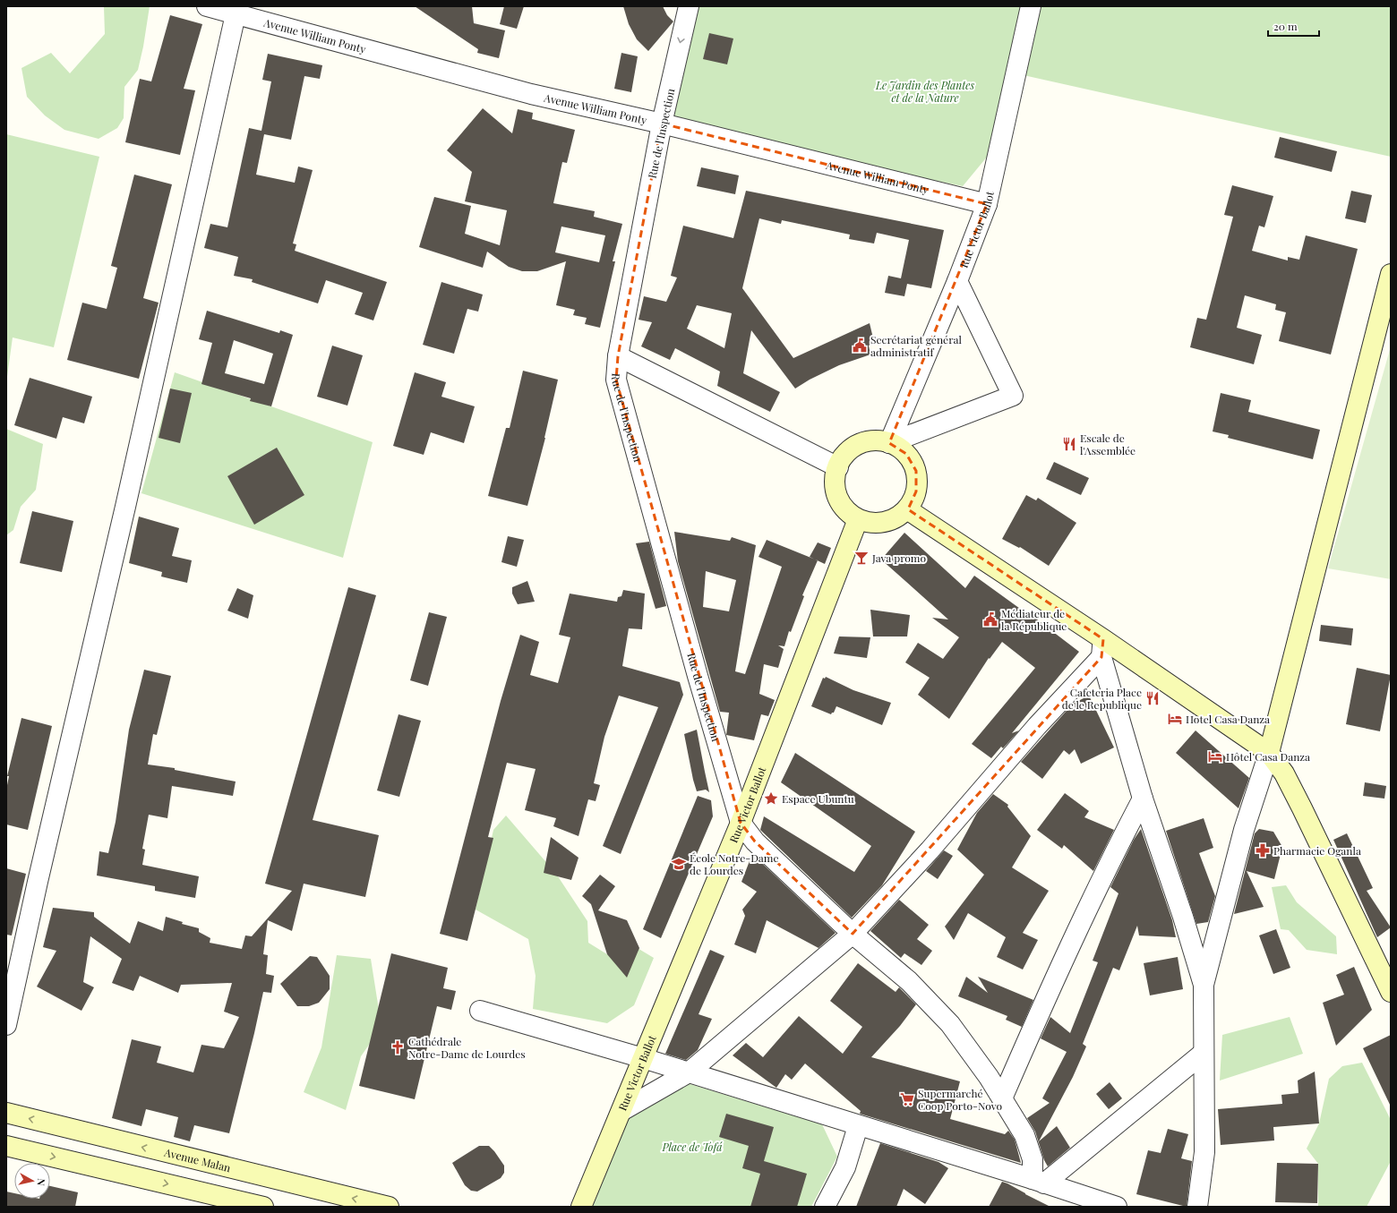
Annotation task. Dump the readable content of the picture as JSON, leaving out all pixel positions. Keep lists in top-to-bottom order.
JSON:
{
  "streets": {
    "main road": ["Rue Victor Ballot", "Avenue Malan"],
    "street": ["Avenue William Ponty", "Rue de l'Inspection"]
  },
  "crossings": [
    ["Avenue William Ponty", "Rue de l'Inspection"],
    ["Avenue William Ponty", "Rue Victor Ballot"],
    ["Rue de l'Inspection", "Rue Victor Ballot"]
  ],
  "parks": ["Le Jardin des Plantes et de la Nature", "Place de Tofá"],
  "places": {
    "public building": ["Secrétariat général administratif", "Médiateur de la République"],
    "restaurant": ["Escale de l'Assemblée", "Cafeteria Place de le Republique"],
    "bar": ["Java promo"],
    "hotel": ["Hotel Casa Danza", "Hôtel Casa Danza"],
    "place": ["Espace Ubuntu"],
    "pharmacy": ["Pharmacie Oganla"],
    "school or university": ["École Notre-Dame de Lourdes"],
    "church": ["Cathédrale Notre-Dame de Lourdes"],
    "supermarket": ["Supermarché Coop Porto-Novo"]
  },
  "scale_bar": "20 m",
  "north": "right"
}
